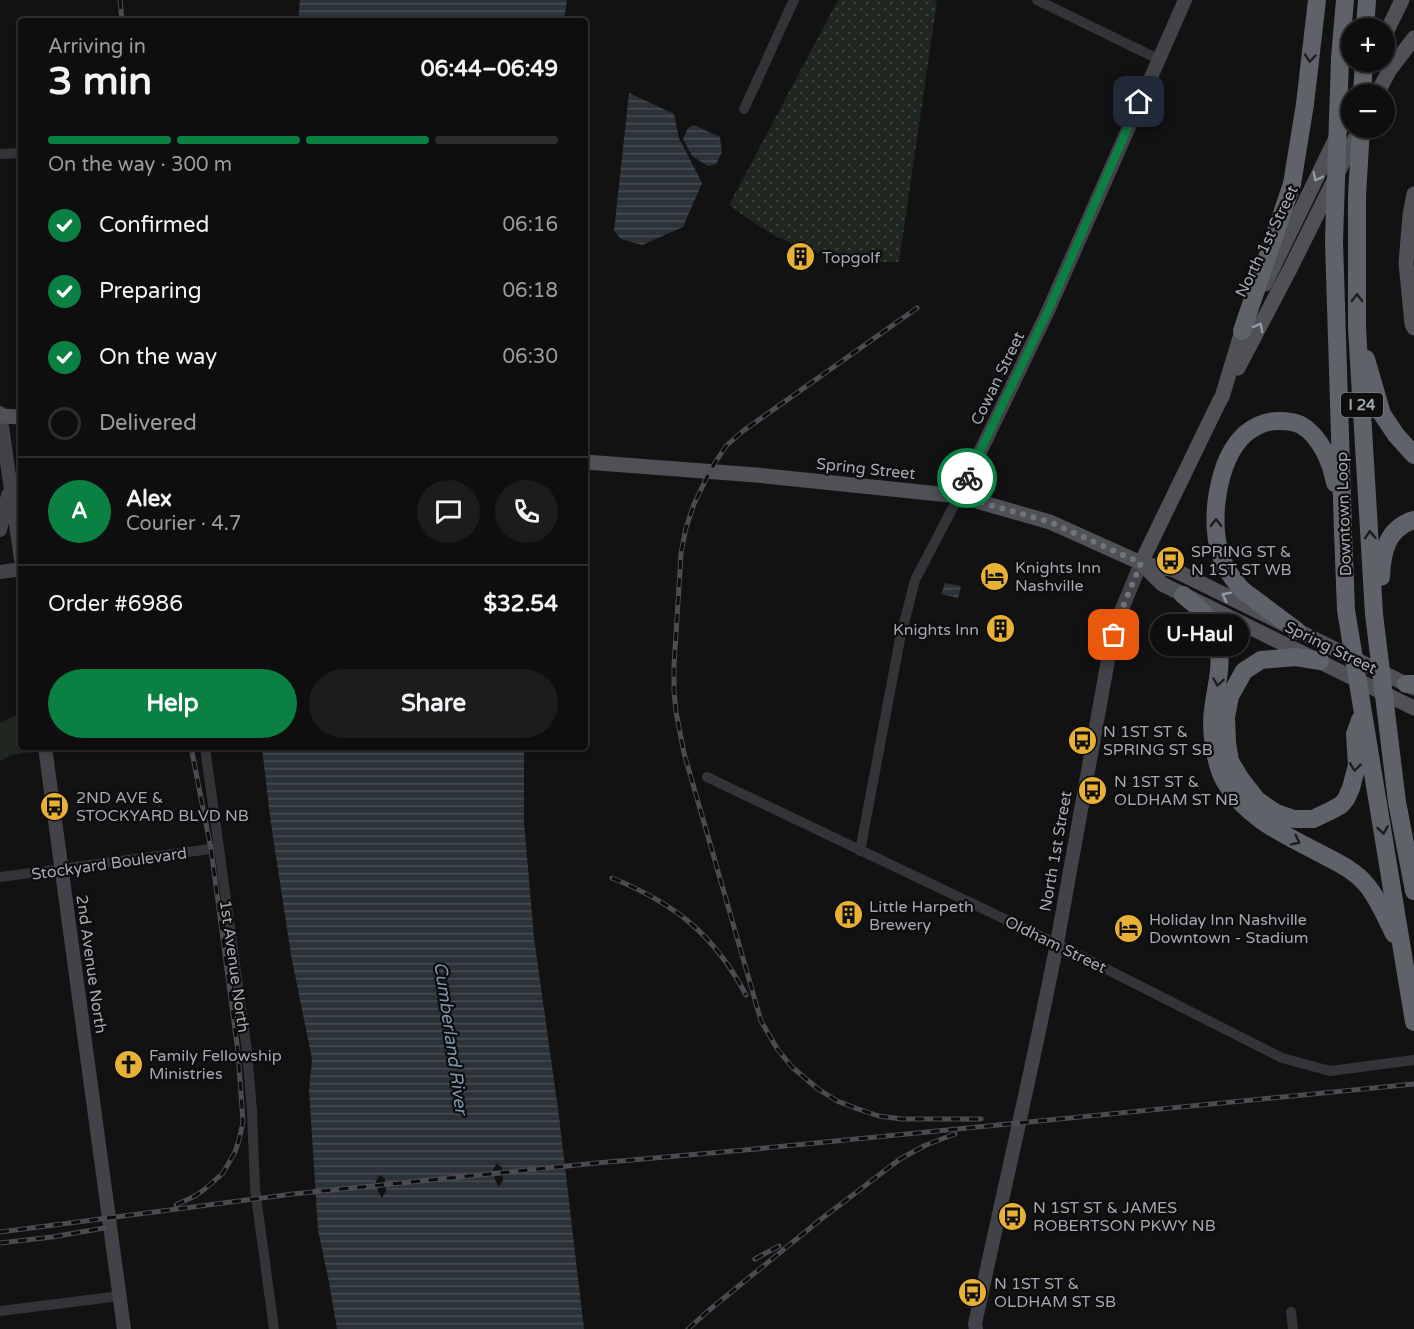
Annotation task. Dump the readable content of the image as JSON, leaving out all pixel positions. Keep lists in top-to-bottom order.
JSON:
{
  "streets": {
    "highway": ["I 24", "Downtown Loop"],
    "main road": ["North 1st Street", "Spring Street"],
    "street": [
      "Cowan Street",
      "Stockyard Boulevard",
      "Oldham Street",
      "2nd Avenue North",
      "1st Avenue North"
    ]
  },
  "crossings": [
    ["North 1st Street", "Spring Street"],
    ["North 1st Street", "Oldham Street"],
    ["Cowan Street", "Spring Street"],
    ["Cowan Street", "Oldham Street"],
    ["Stockyard Boulevard", "2nd Avenue North"],
    ["Stockyard Boulevard", "1st Avenue North"]
  ],
  "water": ["Cumberland River"],
  "places": {
    "building": ["Topgolf", "Knights Inn", "Little Harpeth Brewery"],
    "bus stop": [
      "SPRING ST & N 1ST ST WB",
      "N 1ST ST & SPRING ST SB",
      "N 1ST ST & OLDHAM ST NB",
      "2ND AVE & STOCKYARD BLVD NB",
      "N 1ST ST & JAMES ROBERTSON PKWY NB",
      "N 1ST ST & OLDHAM ST SB"
    ],
    "hotel": ["Knights Inn Nashville", "Holiday Inn Nashville Downtown - Stadium"],
    "other": ["U-Haul"],
    "church": ["Family Fellowship Ministries"]
  },
  "page": {
    "map_buttons": ["+", "−"],
    "heading": ["3 min", "Arriving in", "06:44–06:49"],
    "panel": [
      "Alex",
      "Courier · 4.7",
      "Order #6986",
      "$32.54"
    ],
    "bar": "On the way · 300 m",
    "list": [
      ["Confirmed", "06:16"],
      ["Preparing", "06:18"],
      ["On the way", "06:30"],
      "Delivered"
    ],
    "round": "A",
    "bubble": "U-Haul",
    "buttons": ["Help", "Share"]
  }
}
